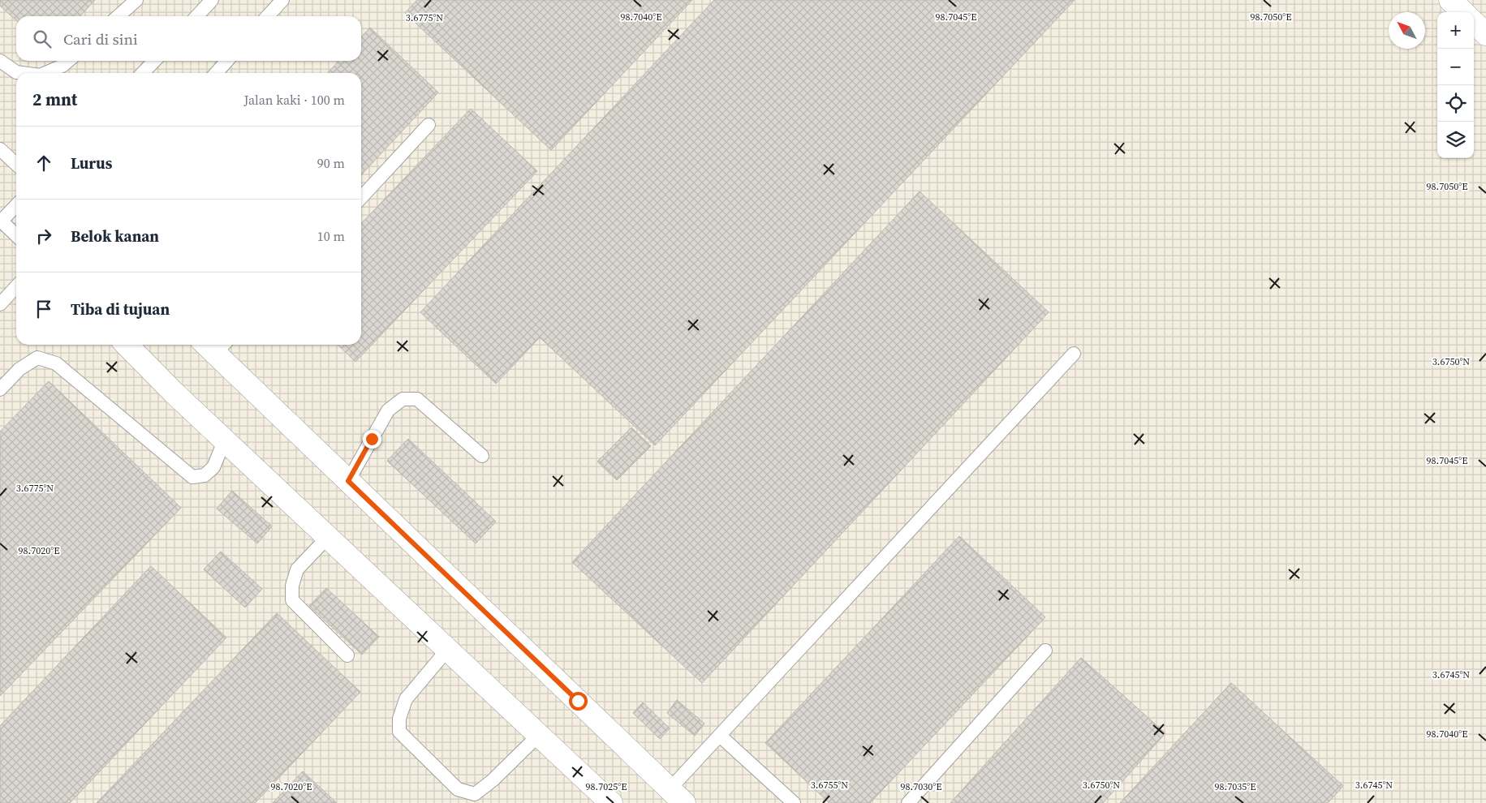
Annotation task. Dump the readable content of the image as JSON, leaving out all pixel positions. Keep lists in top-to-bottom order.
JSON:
{
  "north": "top left",
  "page": {
    "map_buttons": ["+", "−"],
    "search": "Cari di sini",
    "heading": ["2 mnt", "Jalan kaki · 100 m"],
    "list": [
      ["Lurus", "90 m"],
      ["Belok kanan", "10 m"],
      "Tiba di tujuan"
    ]
  },
  "coordinates": [
    "98.7040°E",
    "98.7050°E",
    "98.7045°E",
    "3.6775°N",
    "3.6750°N",
    "98.7020°E",
    "3.6745°N",
    "3.6755°N",
    "98.7025°E",
    "98.7030°E",
    "98.7035°E"
  ]
}
